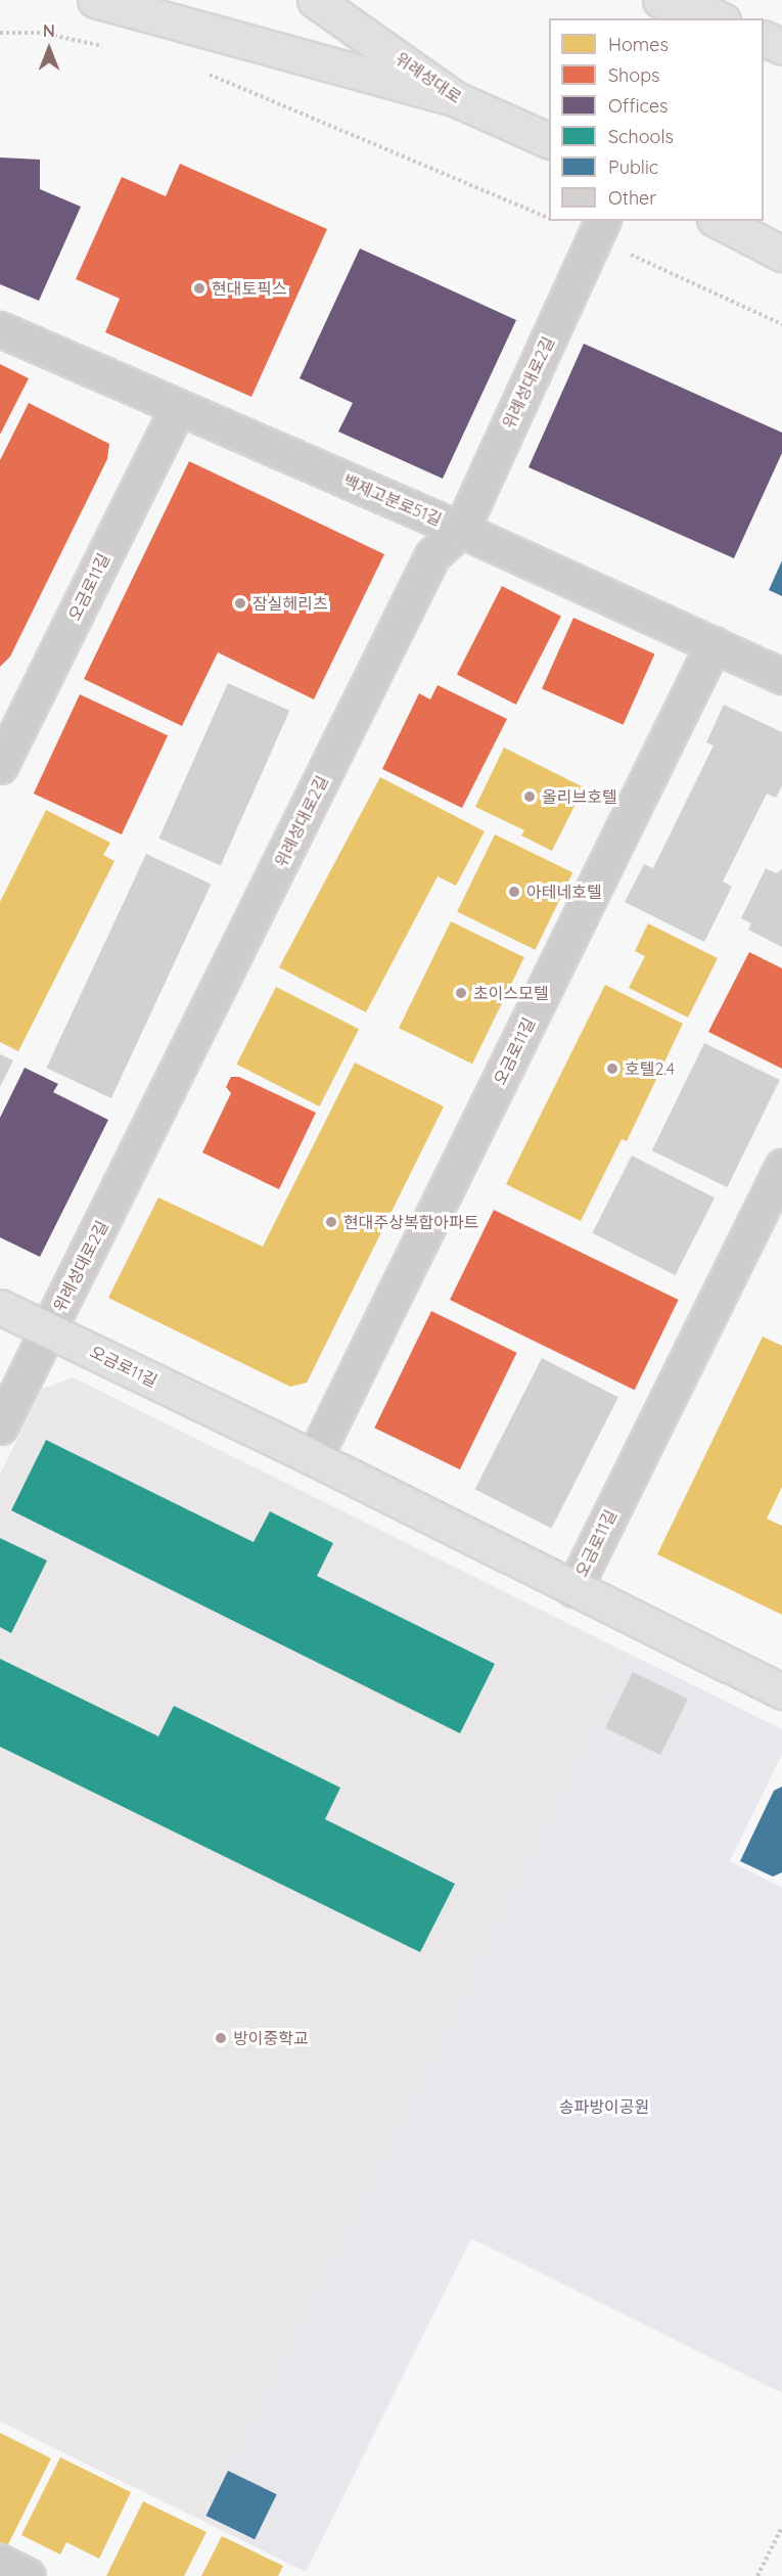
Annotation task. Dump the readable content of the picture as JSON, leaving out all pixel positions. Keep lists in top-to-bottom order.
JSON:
{
  "streets": {
    "street": [
      "위례성대로",
      "위례성대로2길",
      "백제고분로51길",
      "오금로11길"
    ]
  },
  "crossings": [
    ["위례성대로2길", "백제고분로51길"],
    ["위례성대로2길", "오금로11길"],
    ["백제고분로51길", "오금로11길"]
  ],
  "parks": ["송파방이공원"],
  "places": [
    "현대토픽스",
    "잠실헤리츠",
    "올리브호텔",
    "아테네호텔",
    "초이스모텔",
    "호텔2.4",
    "현대주상복합아파트",
    "방이중학교"
  ],
  "legend": [
    "Homes",
    "Shops",
    "Offices",
    "Schools",
    "Public",
    "Other"
  ],
  "north": "top"
}
